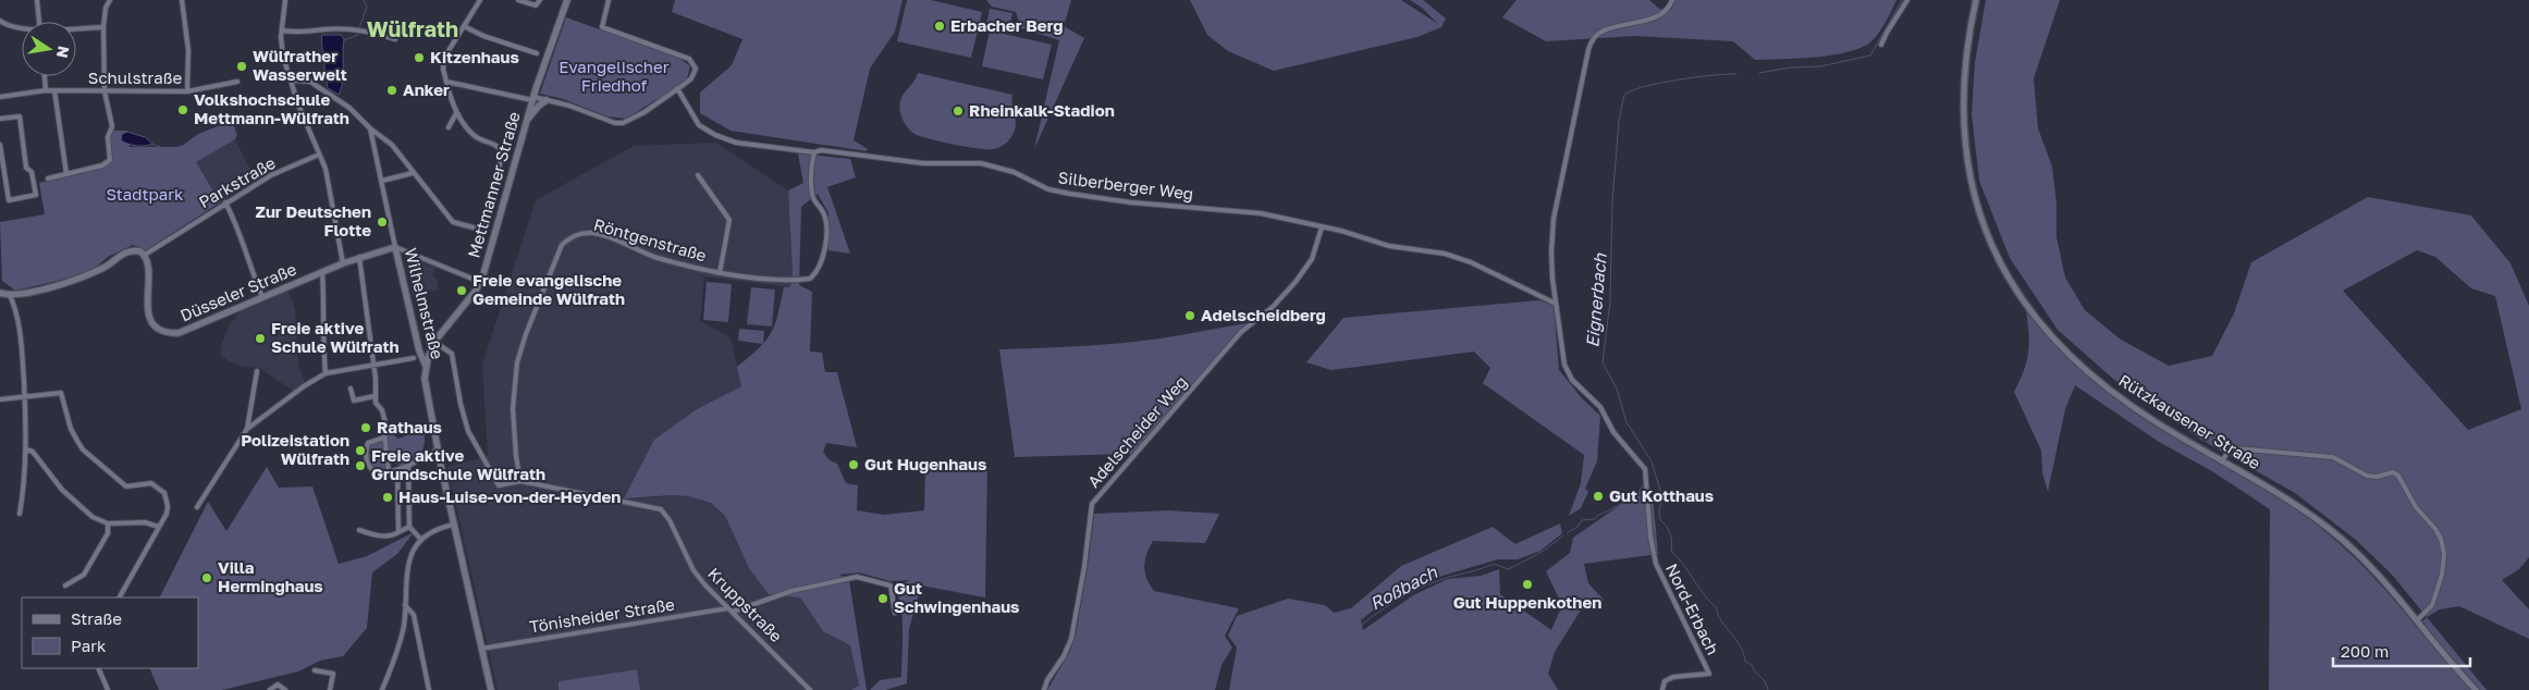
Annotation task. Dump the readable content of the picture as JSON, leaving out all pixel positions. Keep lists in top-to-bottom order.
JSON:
{
  "streets": {
    "main road": ["Mettmanner Straße", "Düsseler Straße", "Wilhelmstraße"],
    "street": [
      "Schulstraße",
      "Parkstraße",
      "Silberberger Weg",
      "Röntgenstraße",
      "Rützkausener Straße",
      "Adelscheider Weg",
      "Kruppstraße",
      "Nord-Erbach",
      "Tönisheider Straße"
    ]
  },
  "crossings": [
    ["Parkstraße", "Düsseler Straße"],
    ["Mettmanner Straße", "Wilhelmstraße"],
    ["Silberberger Weg", "Röntgenstraße"],
    ["Silberberger Weg", "Adelscheider Weg"],
    ["Silberberger Weg", "Nord-Erbach"],
    ["Röntgenstraße", "Kruppstraße"],
    ["Düsseler Straße", "Wilhelmstraße"],
    ["Wilhelmstraße", "Tönisheider Straße"],
    ["Kruppstraße", "Tönisheider Straße"]
  ],
  "districts": ["Wülfrath"],
  "water": ["Eignerbach", "Roßbach"],
  "parks": ["Evangelischer Friedhof", "Stadtpark"],
  "places": [
    "Erbacher Berg",
    "Kitzenhaus",
    "Wülfrather Wasserwelt",
    "Anker",
    "Volkshochschule Mettmann-Wülfrath",
    "Rheinkalk-Stadion",
    "Zur Deutschen Flotte",
    "Freie evangelische Gemeinde Wülfrath",
    "Adelscheidberg",
    "Freie aktive Schule Wülfrath",
    "Rathaus",
    "Polizeistation Wülfrath",
    "Gut Hugenhaus",
    "Freie aktive Grundschule Wülfrath",
    "Gut Kotthaus",
    "Haus-Luise-von-der-Heyden",
    "Villa Herminghaus",
    "Gut Huppenkothen",
    "Gut Schwingenhaus"
  ],
  "legend": ["Straße", "Park"],
  "scale_bar": "200 m",
  "north": "right"
}
